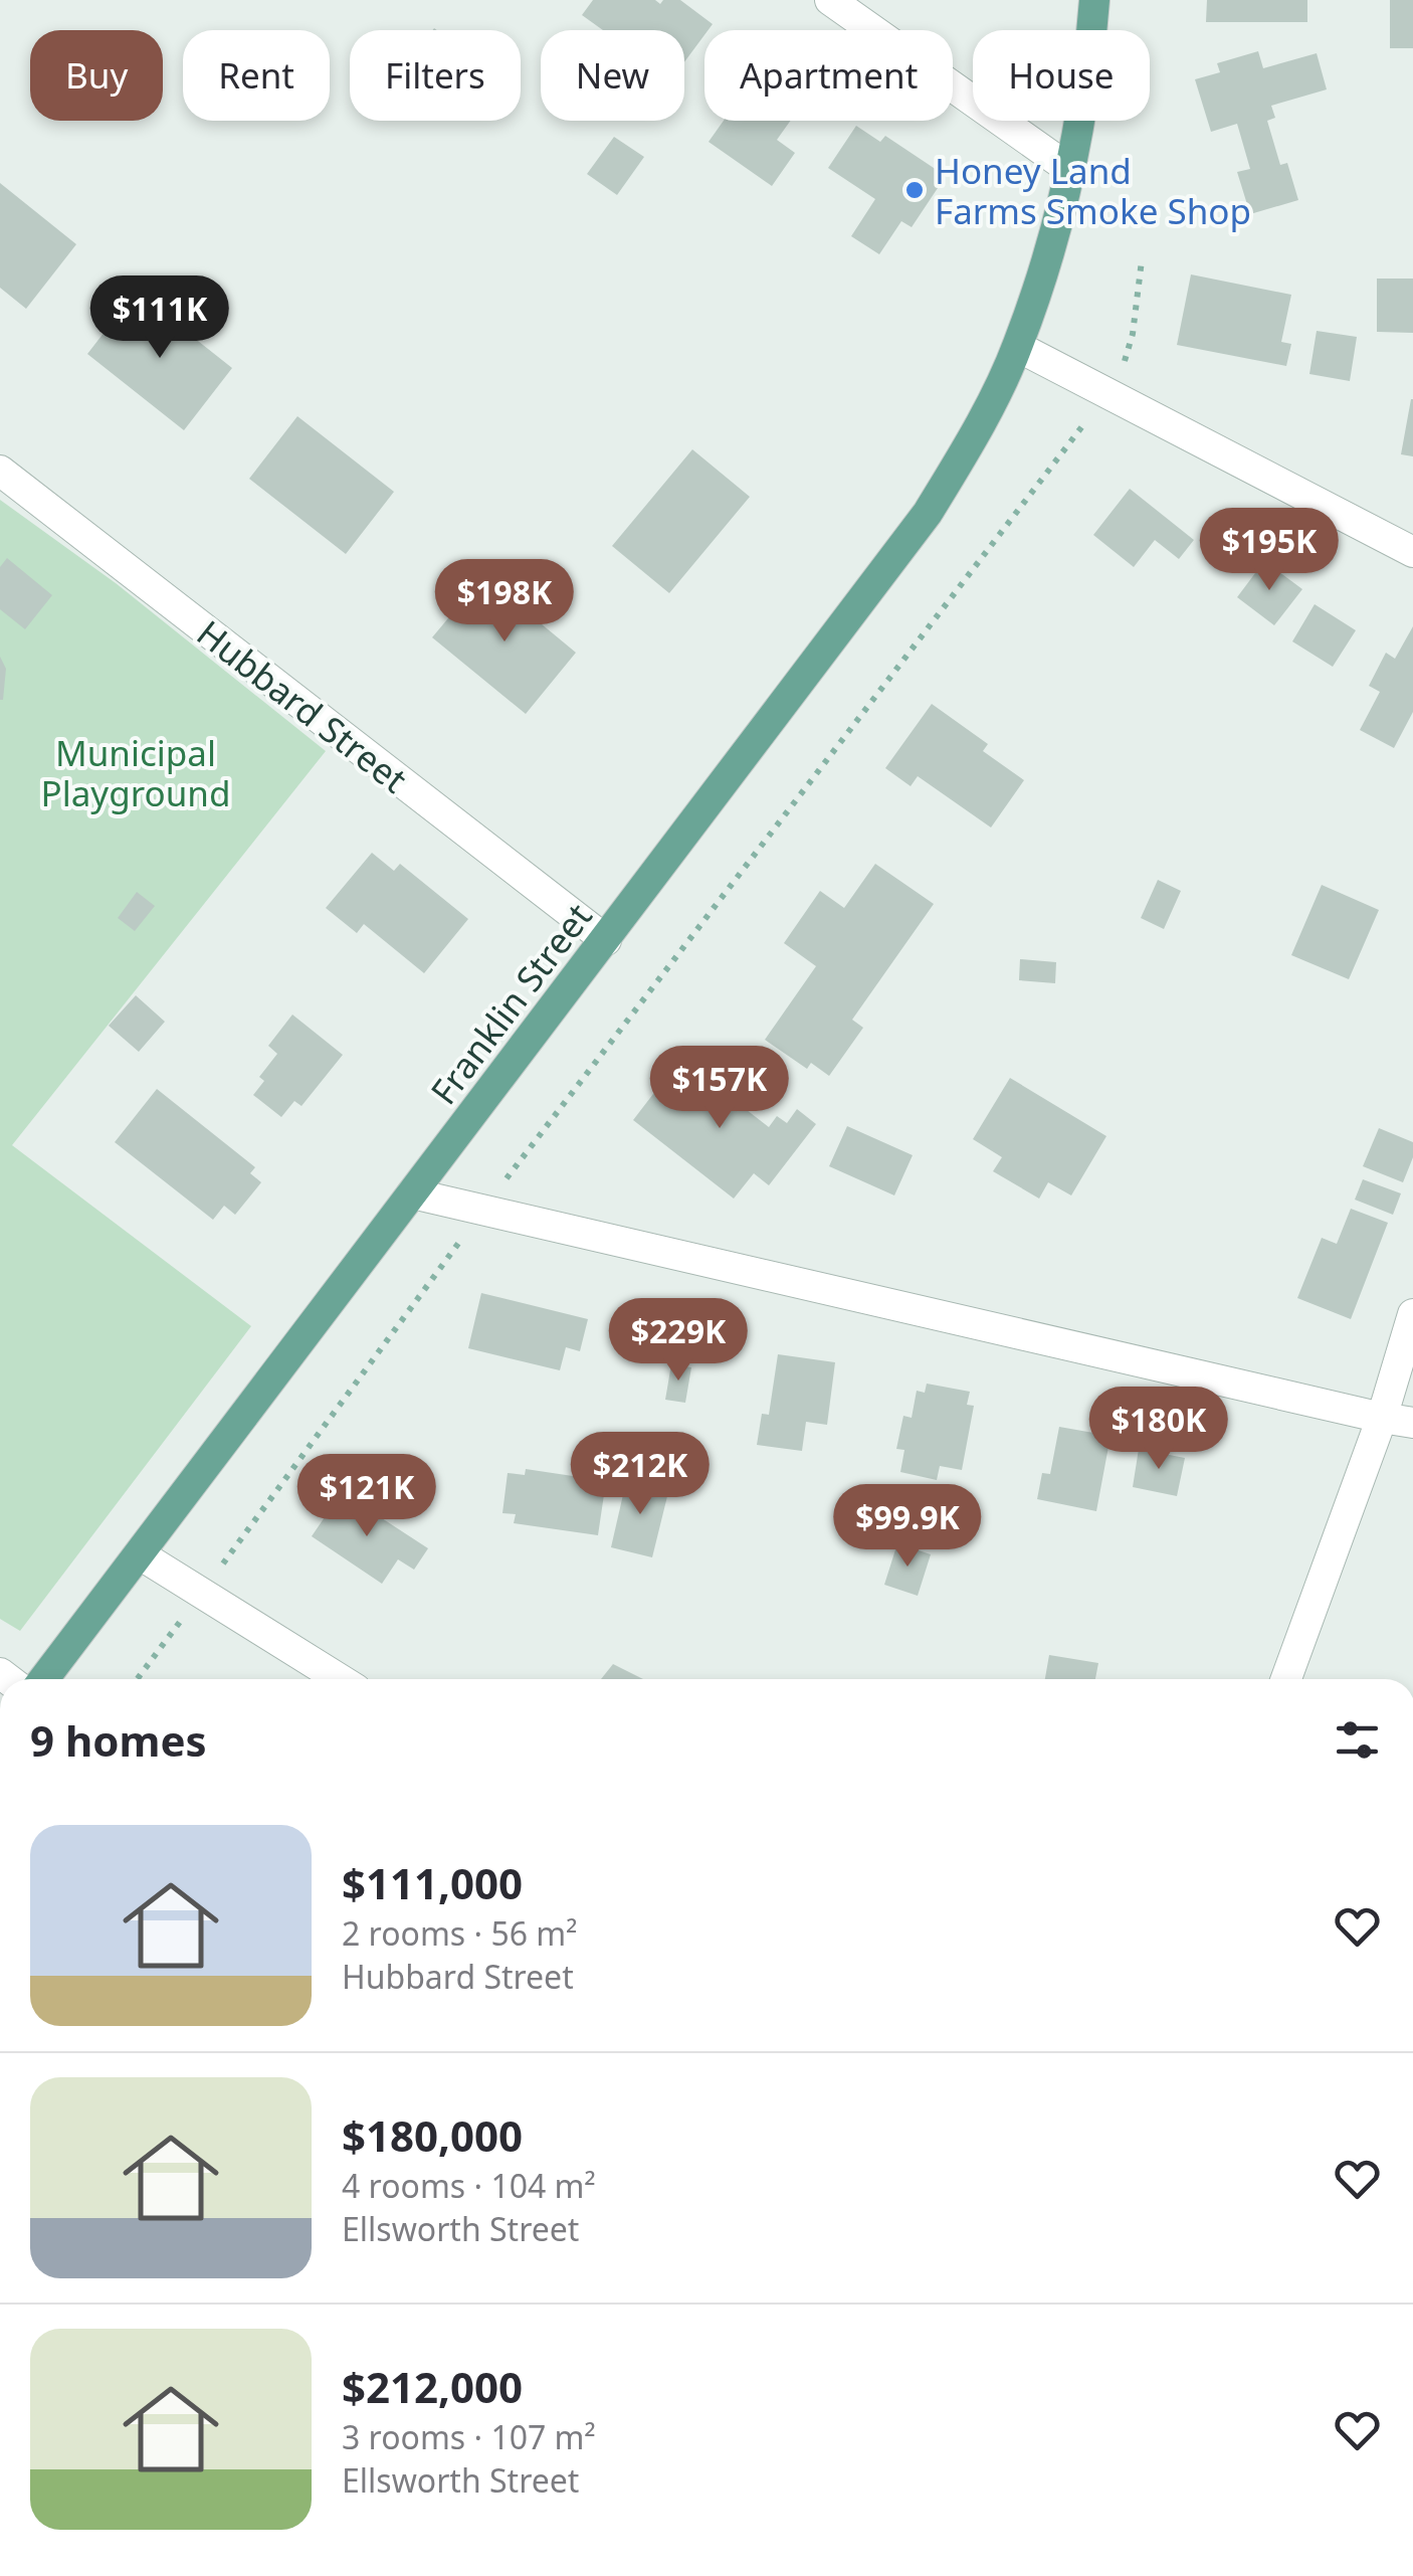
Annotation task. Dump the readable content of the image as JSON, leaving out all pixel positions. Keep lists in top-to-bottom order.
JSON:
{
  "streets": {
    "main road": ["Franklin Street"],
    "street": ["Hubbard Street"]
  },
  "crossings": [
    ["Hubbard Street", "Franklin Street"]
  ],
  "parks": ["Municipal Playground"],
  "places": ["Honey Land Farms Smoke Shop"],
  "page": {
    "chip": [
      "Buy",
      "Rent",
      "Filters",
      "New",
      "Apartment",
      "House"
    ],
    "price": [
      "$111K",
      "$195K",
      "$198K",
      "$157K",
      "$229K",
      "$180K",
      "$212K",
      "$121K",
      "$99.9K"
    ],
    "heading": "9 homes",
    "list": [
      {
        "name": "$111,000",
        "note": "2 rooms · 56 m² · Hubbard Street"
      },
      {
        "name": "$180,000",
        "note": "4 rooms · 104 m² · Ellsworth Street"
      },
      {
        "name": "$212,000",
        "note": "3 rooms · 107 m² · Ellsworth Street"
      }
    ]
  }
}
